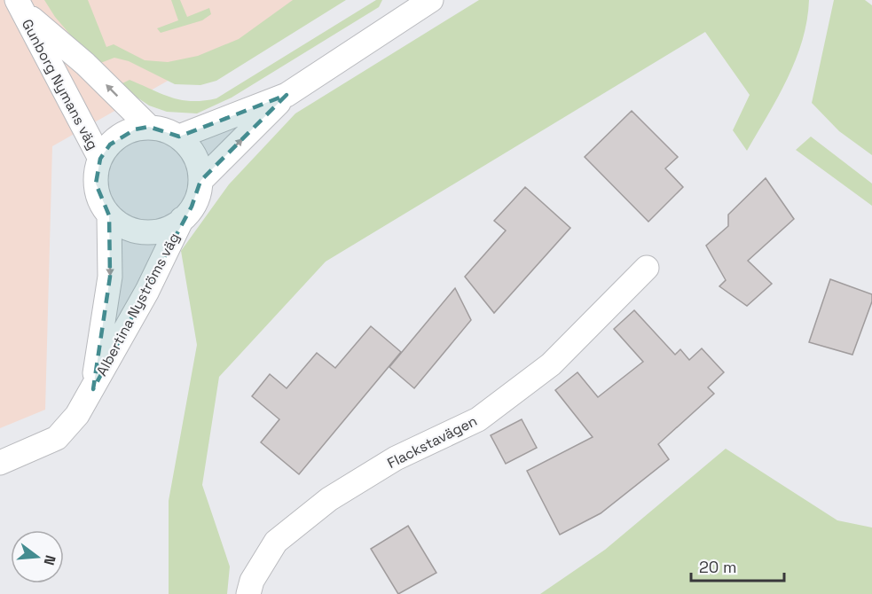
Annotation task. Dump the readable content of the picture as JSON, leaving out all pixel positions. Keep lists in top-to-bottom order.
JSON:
{
  "streets": {
    "street": ["Gunborg Nymans väg", "Albertina Nyströms väg", "Flackstavägen"]
  },
  "crossings": [
    ["Gunborg Nymans väg", "Albertina Nyströms väg"]
  ],
  "scale_bar": "20 m",
  "north": "right"
}
